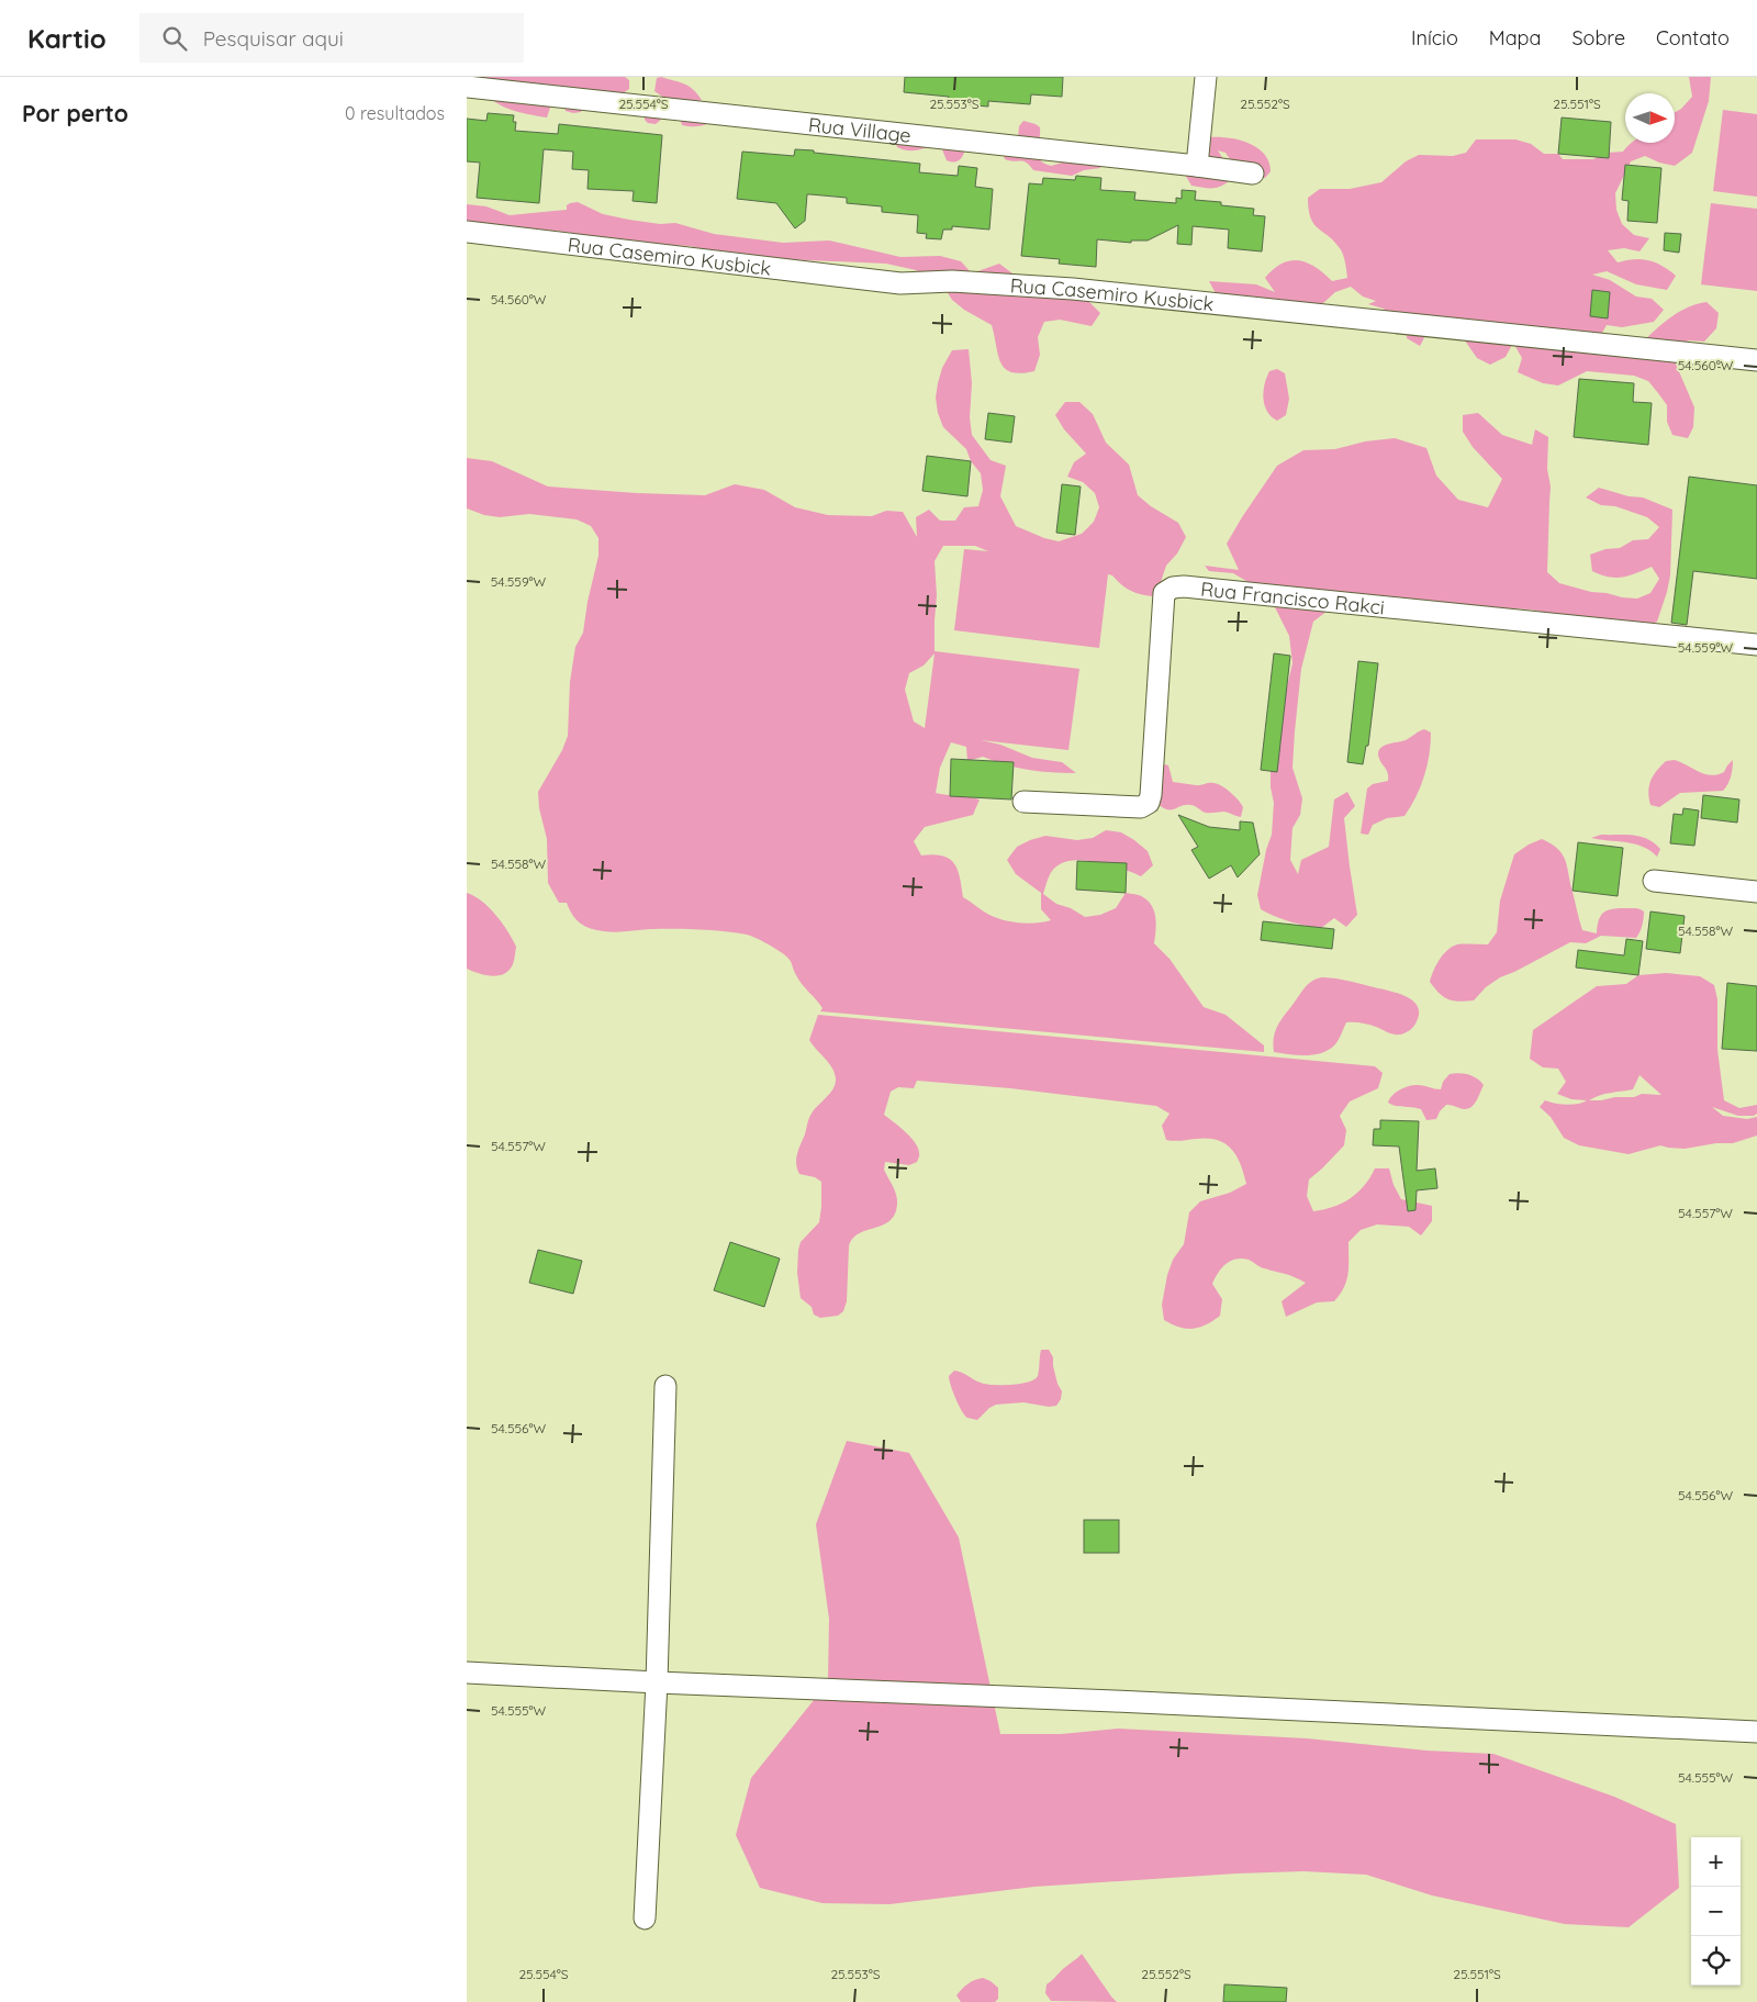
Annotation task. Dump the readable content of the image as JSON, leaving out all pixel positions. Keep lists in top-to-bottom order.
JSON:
{
  "streets": {
    "street": ["Rua Village", "Rua Casemiro Kusbick", "Rua Francisco Rakci"]
  },
  "north": "right",
  "page": {
    "header": "Kartio",
    "search": "Pesquisar aqui",
    "nav": [
      "Início",
      "Mapa",
      "Sobre",
      "Contato"
    ],
    "heading": ["Por perto", "0 resultados"],
    "map_buttons": ["+", "−"]
  },
  "coordinates": [
    "25.554°S",
    "25.553°S",
    "25.552°S",
    "25.551°S",
    "54.560°W",
    "54.559°W",
    "54.558°W",
    "54.557°W",
    "54.556°W",
    "54.555°W"
  ]
}
